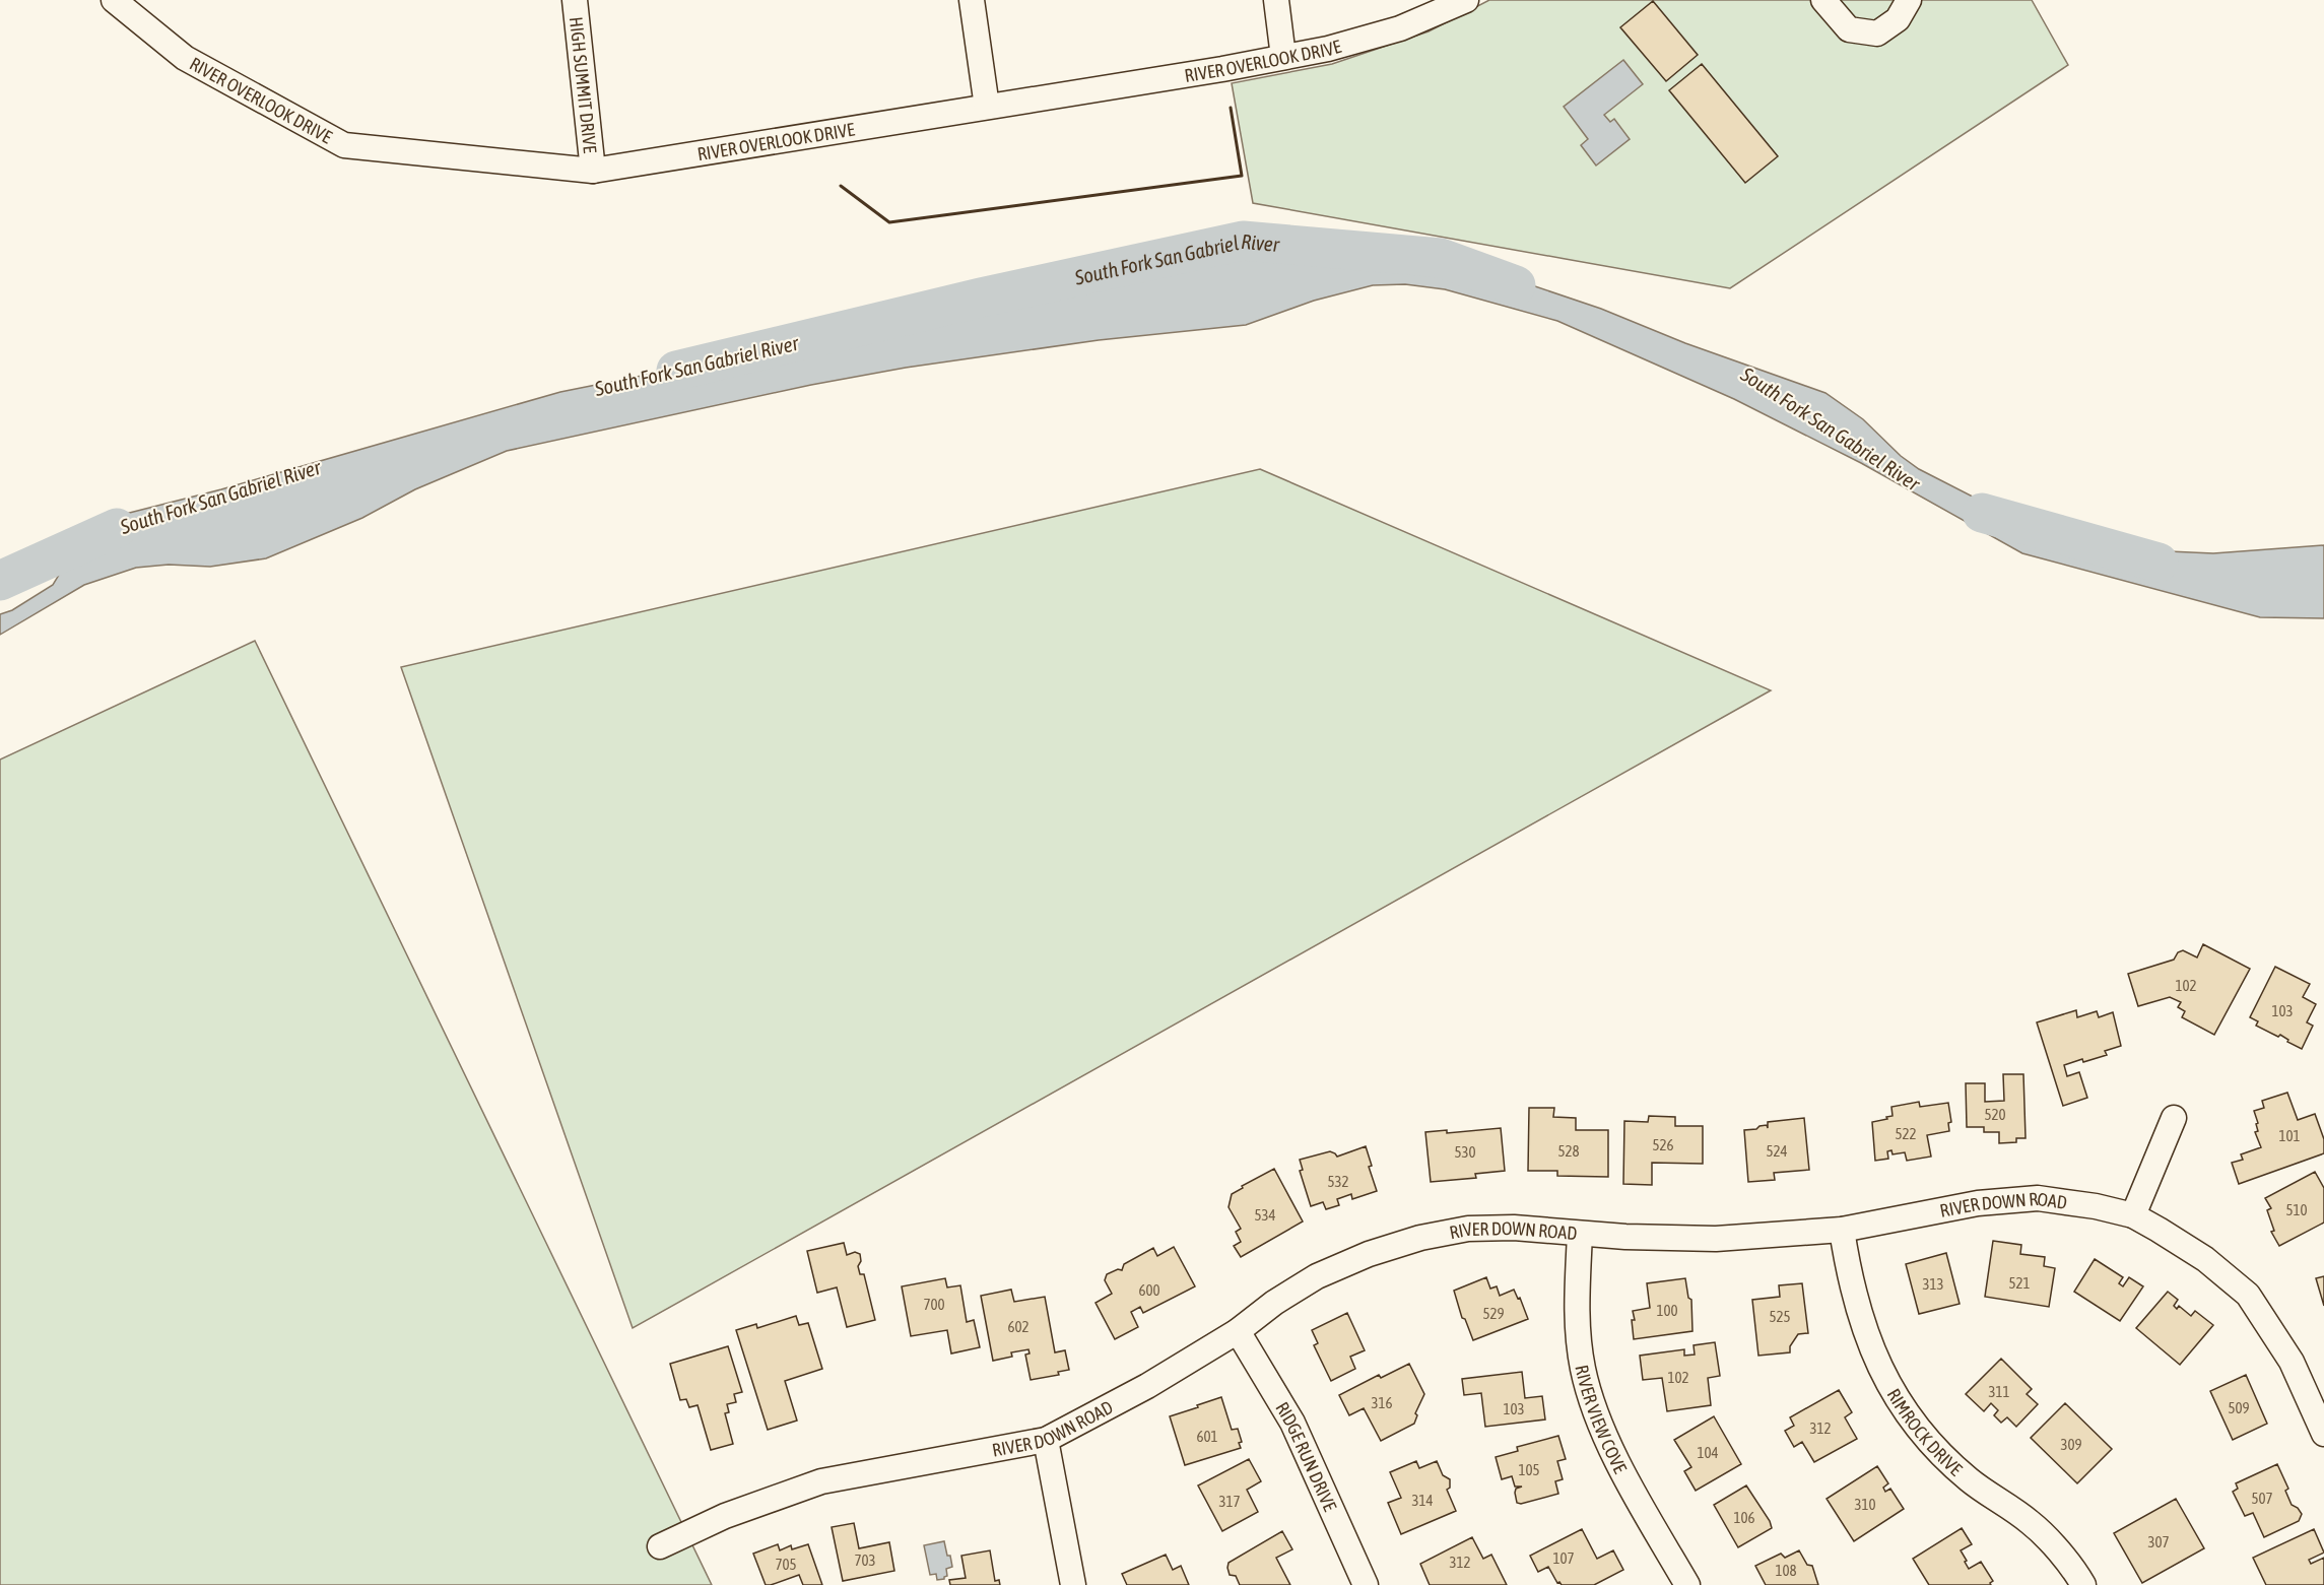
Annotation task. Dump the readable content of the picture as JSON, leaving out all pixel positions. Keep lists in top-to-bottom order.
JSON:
{
  "streets": {
    "street": [
      "RIVER OVERLOOK DRIVE",
      "HIGH SUMMIT DRIVE",
      "RIVER DOWN ROAD",
      "RIVER VIEW COVE",
      "RIMROCK DRIVE",
      "RIDGE RUN DRIVE"
    ]
  },
  "crossings": [
    ["RIVER OVERLOOK DRIVE", "HIGH SUMMIT DRIVE"],
    ["RIVER DOWN ROAD", "RIVER VIEW COVE"],
    ["RIVER DOWN ROAD", "RIMROCK DRIVE"],
    ["RIVER DOWN ROAD", "RIDGE RUN DRIVE"]
  ],
  "water": ["South Fork San Gabriel River"],
  "house_numbers": [
    "102",
    "103",
    "520",
    "522",
    "101",
    "526",
    "528",
    "524",
    "530",
    "532",
    "510",
    "534",
    "521",
    "313",
    "600",
    "700",
    "100",
    "529",
    "525",
    "602",
    "102",
    "311",
    "316",
    "509",
    "103",
    "312",
    "601",
    "309",
    "104",
    "105",
    "507",
    "314",
    "317",
    "310",
    "106",
    "307",
    "107",
    "703",
    "312",
    "705",
    "108"
  ]
}
